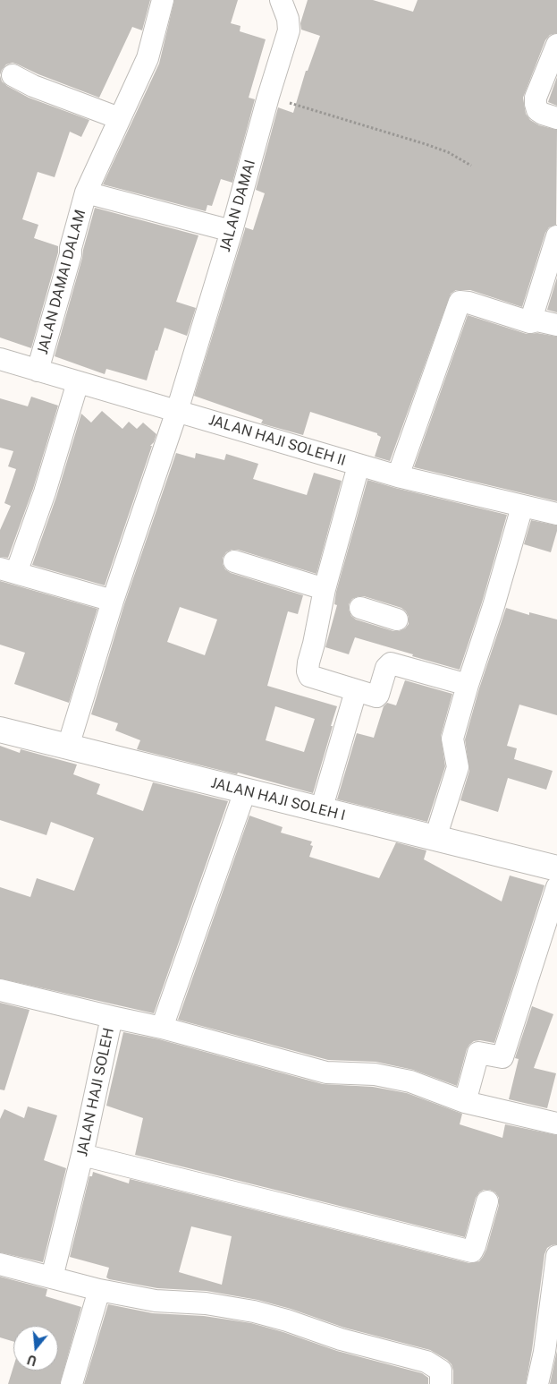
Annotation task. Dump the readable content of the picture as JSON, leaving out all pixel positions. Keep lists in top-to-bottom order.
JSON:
{
  "streets": {
    "street": [
      "JALAN DAMAI",
      "JALAN DAMAI DALAM",
      "JALAN HAJI SOLEH II",
      "JALAN HAJI SOLEH I",
      "JALAN HAJI SOLEH"
    ]
  },
  "crossings": [
    ["JALAN DAMAI", "JALAN DAMAI DALAM"],
    ["JALAN DAMAI", "JALAN HAJI SOLEH II"],
    ["JALAN DAMAI", "JALAN HAJI SOLEH I"],
    ["JALAN DAMAI DALAM", "JALAN HAJI SOLEH II"]
  ],
  "north": "bottom"
}
